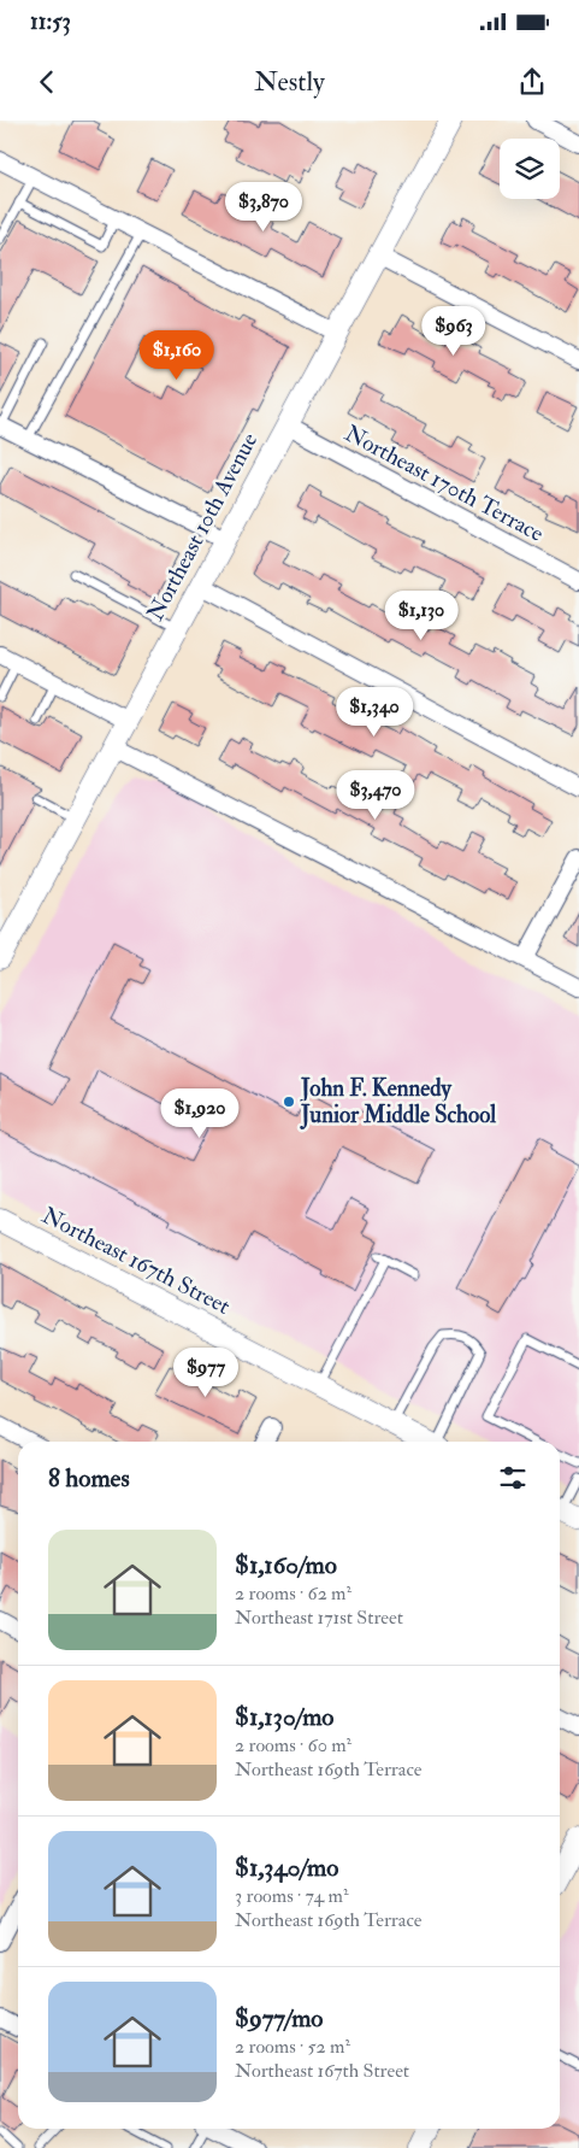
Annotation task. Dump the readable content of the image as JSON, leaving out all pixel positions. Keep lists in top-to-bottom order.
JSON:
{
  "streets": {
    "street": ["Northeast 170th Terrace", "Northeast 10th Avenue", "Northeast 167th Street"]
  },
  "crossings": [
    ["Northeast 170th Terrace", "Northeast 10th Avenue"]
  ],
  "places": ["John F. Kennedy Junior Middle School"],
  "page": {
    "status": "11:53",
    "header": "Nestly",
    "price": [
      "$3,870",
      "$963",
      "$1,160",
      "$1,130",
      "$1,340",
      "$3,470",
      "$1,920",
      "$977"
    ],
    "heading": "8 homes",
    "list": [
      {
        "name": "$1,160/mo",
        "note": "2 rooms · 62 m² · Northeast 171st Street"
      },
      {
        "name": "$1,130/mo",
        "note": "2 rooms · 60 m² · Northeast 169th Terrace"
      },
      {
        "name": "$1,340/mo",
        "note": "3 rooms · 74 m² · Northeast 169th Terrace"
      },
      {
        "name": "$977/mo",
        "note": "2 rooms · 52 m² · Northeast 167th Street"
      }
    ]
  }
}
